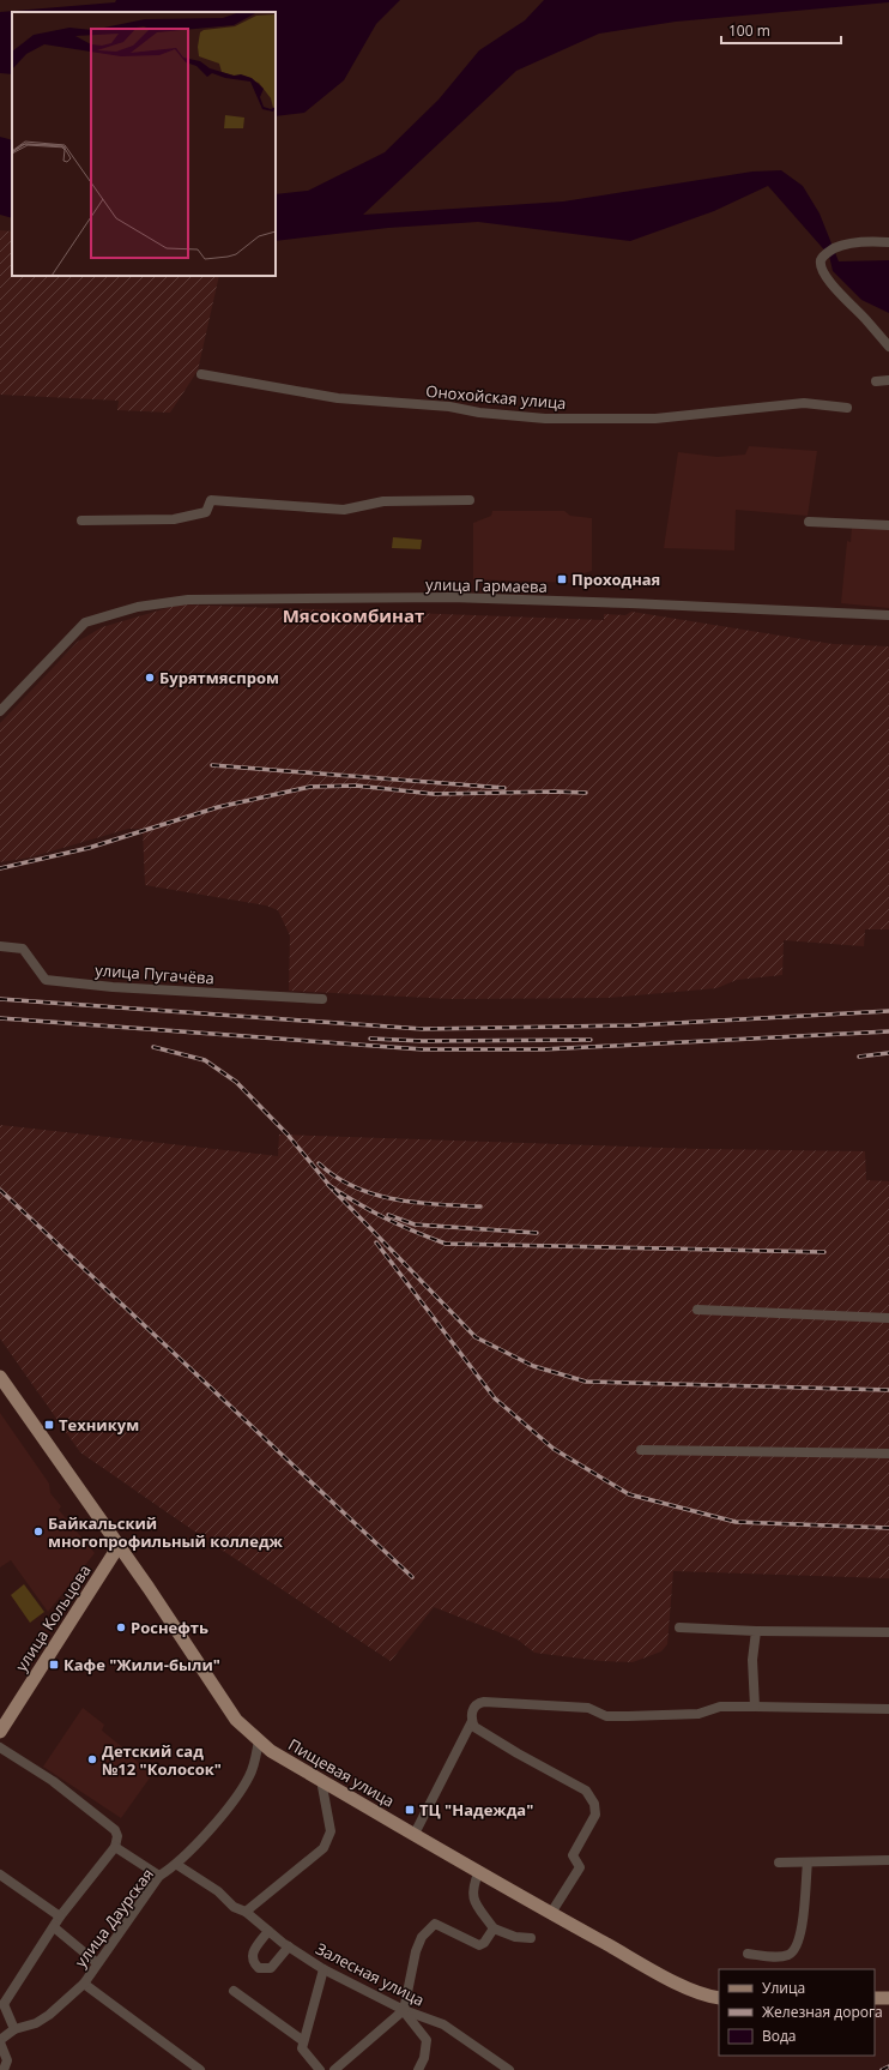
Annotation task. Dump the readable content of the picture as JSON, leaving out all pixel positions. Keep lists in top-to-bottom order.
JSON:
{
  "streets": {
    "main road": ["улица Кольцова", "Пищевая улица"],
    "street": [
      "Онохойская улица",
      "улица Гармаева",
      "улица Пугачёва",
      "улица Даурская",
      "Залесная улица"
    ]
  },
  "crossings": [
    ["улица Кольцова", "Пищевая улица"],
    ["Пищевая улица", "улица Даурская"],
    ["улица Даурская", "Залесная улица"]
  ],
  "districts": ["Мясокомбинат"],
  "places": {
    "transit": [
      "Проходная",
      "Техникум",
      "Кафе \"Жили-были\"",
      "ТЦ \"Надежда\""
    ],
    "other": [
      "Бурятмяспром",
      "Байкальский многопрофильный колледж",
      "Роснефть",
      "Детский сад №12 \"Колосок\""
    ]
  },
  "legend": ["Улица", "Железная дорога", "Вода"],
  "scale_bar": "100 m"
}
